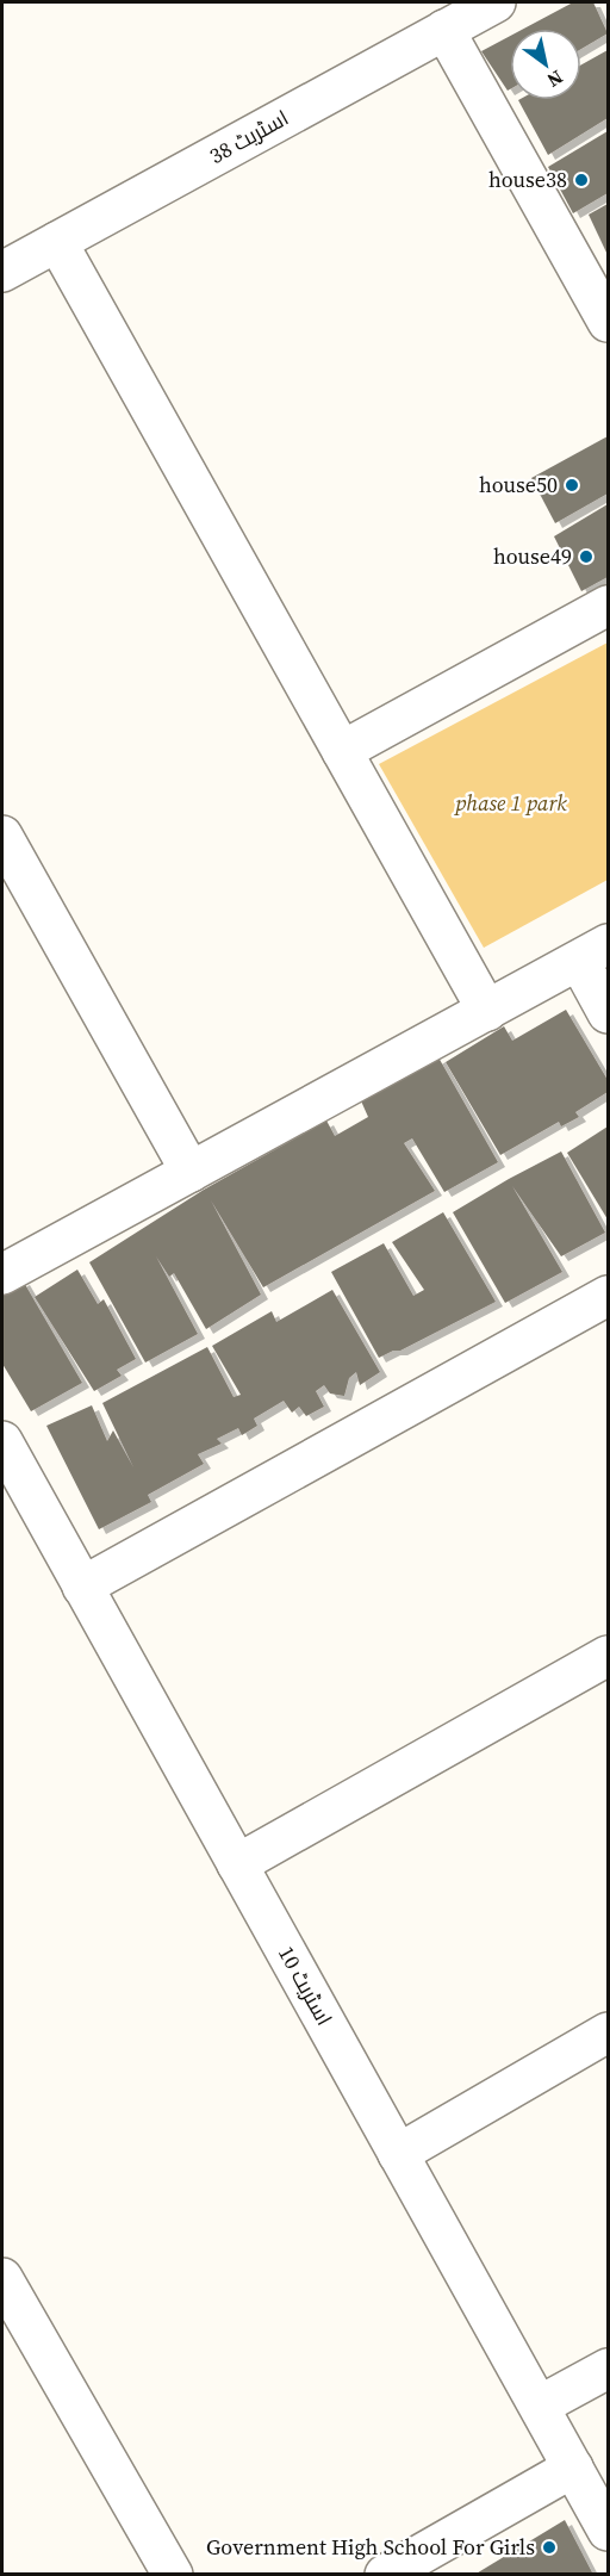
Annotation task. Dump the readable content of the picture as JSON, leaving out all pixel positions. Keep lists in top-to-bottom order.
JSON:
{
  "streets": {
    "street": ["اسٹریٹ 38", "اسٹریٹ 10"]
  },
  "parks": ["phase 1 park"],
  "places": [
    "house38",
    "house50",
    "house49",
    "Government High School For Girls"
  ],
  "north": "bottom right"
}
